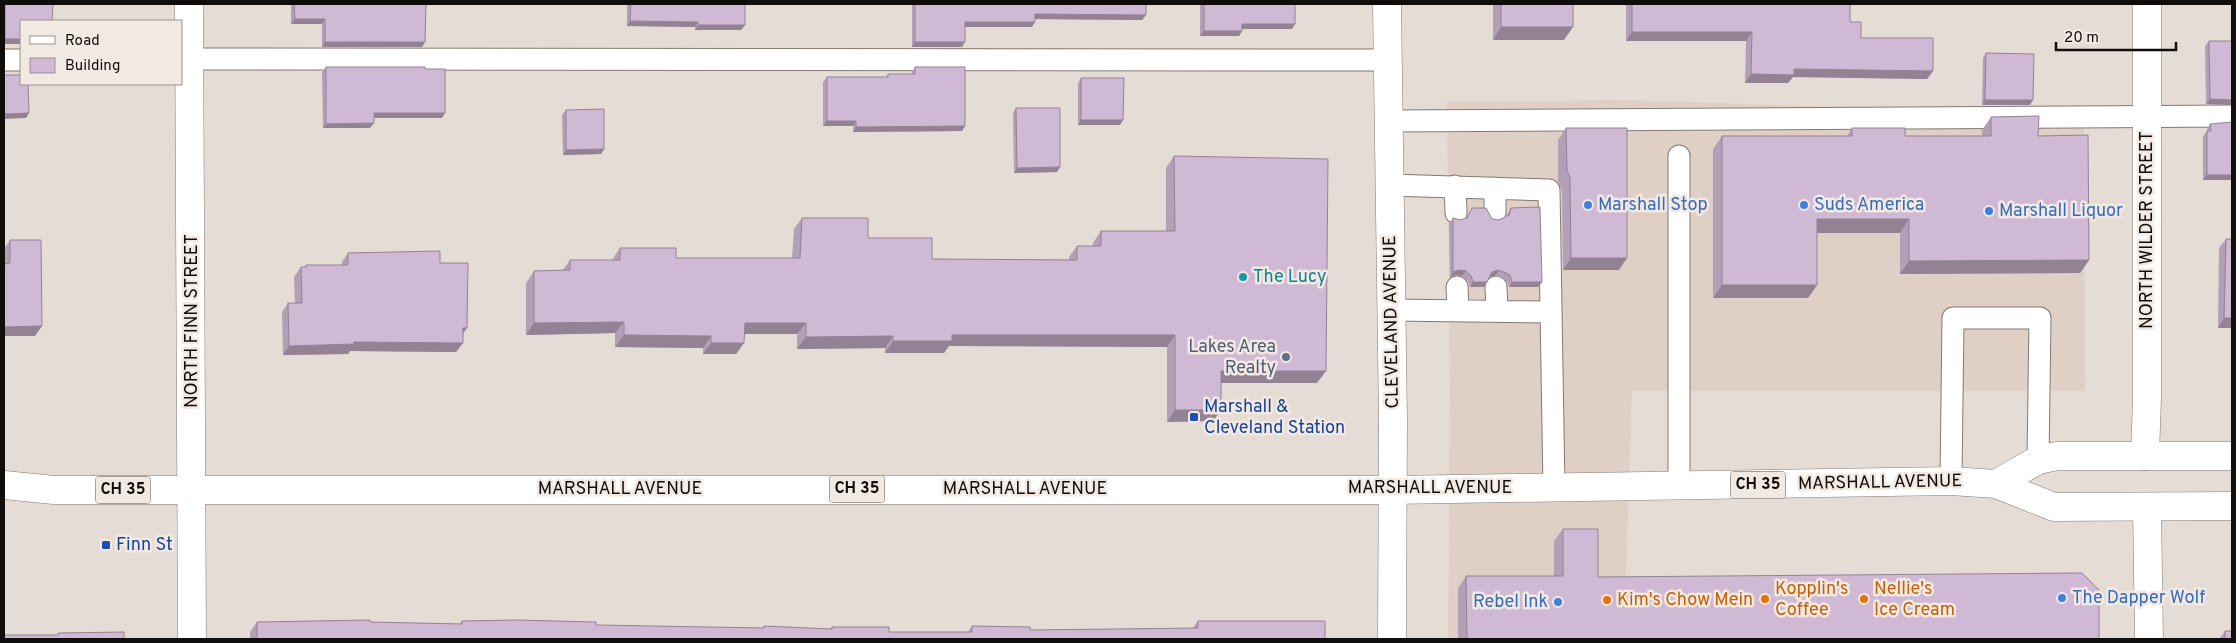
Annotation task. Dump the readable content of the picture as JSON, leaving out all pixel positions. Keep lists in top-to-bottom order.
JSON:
{
  "streets": {
    "main road": [
      "NORTH WILDER STREET",
      "NORTH FINN STREET",
      "CLEVELAND AVENUE",
      "MARSHALL AVENUE",
      "CH 35"
    ]
  },
  "crossings": [
    ["NORTH FINN STREET", "MARSHALL AVENUE"],
    ["CLEVELAND AVENUE", "MARSHALL AVENUE"]
  ],
  "places": {
    "other": [
      "Marshall Stop",
      "Suds America",
      "Marshall Liquor",
      "The Lucy",
      "Lakes Area Realty",
      "The Dapper Wolf",
      "Kopplin's Coffee",
      "Nellie's Ice Cream",
      "Kim's Chow Mein",
      "Rebel Ink"
    ],
    "transit": ["Marshall & Cleveland Station", "Finn St"]
  },
  "legend": ["Road", "Building"],
  "scale_bar": "20 m"
}
